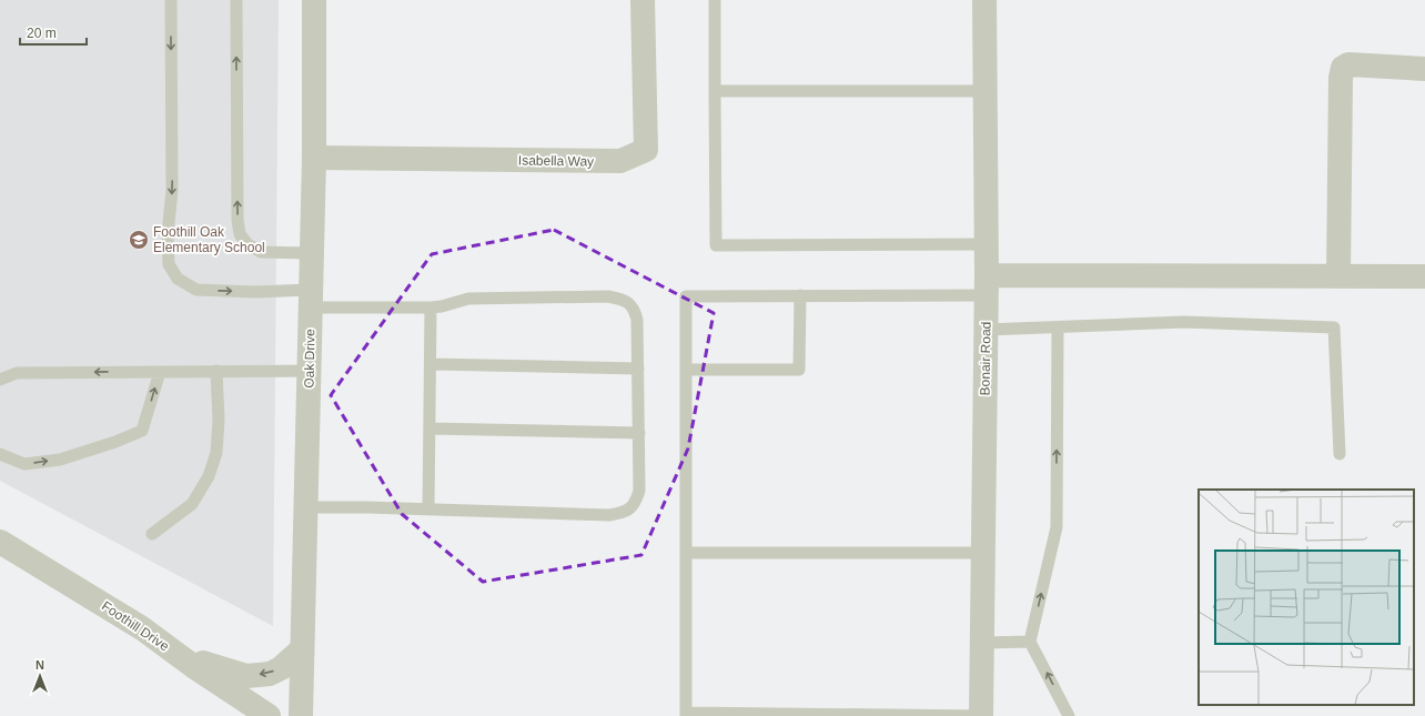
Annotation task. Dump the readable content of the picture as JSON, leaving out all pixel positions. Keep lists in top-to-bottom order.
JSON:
{
  "streets": {
    "street": [
      "Isabella Way",
      "Oak Drive",
      "Bonair Road",
      "Foothill Drive"
    ]
  },
  "crossings": [
    ["Isabella Way", "Oak Drive"]
  ],
  "places": {
    "school or university": ["Foothill Oak Elementary School"]
  },
  "scale_bar": "20 m",
  "north": "top"
}
